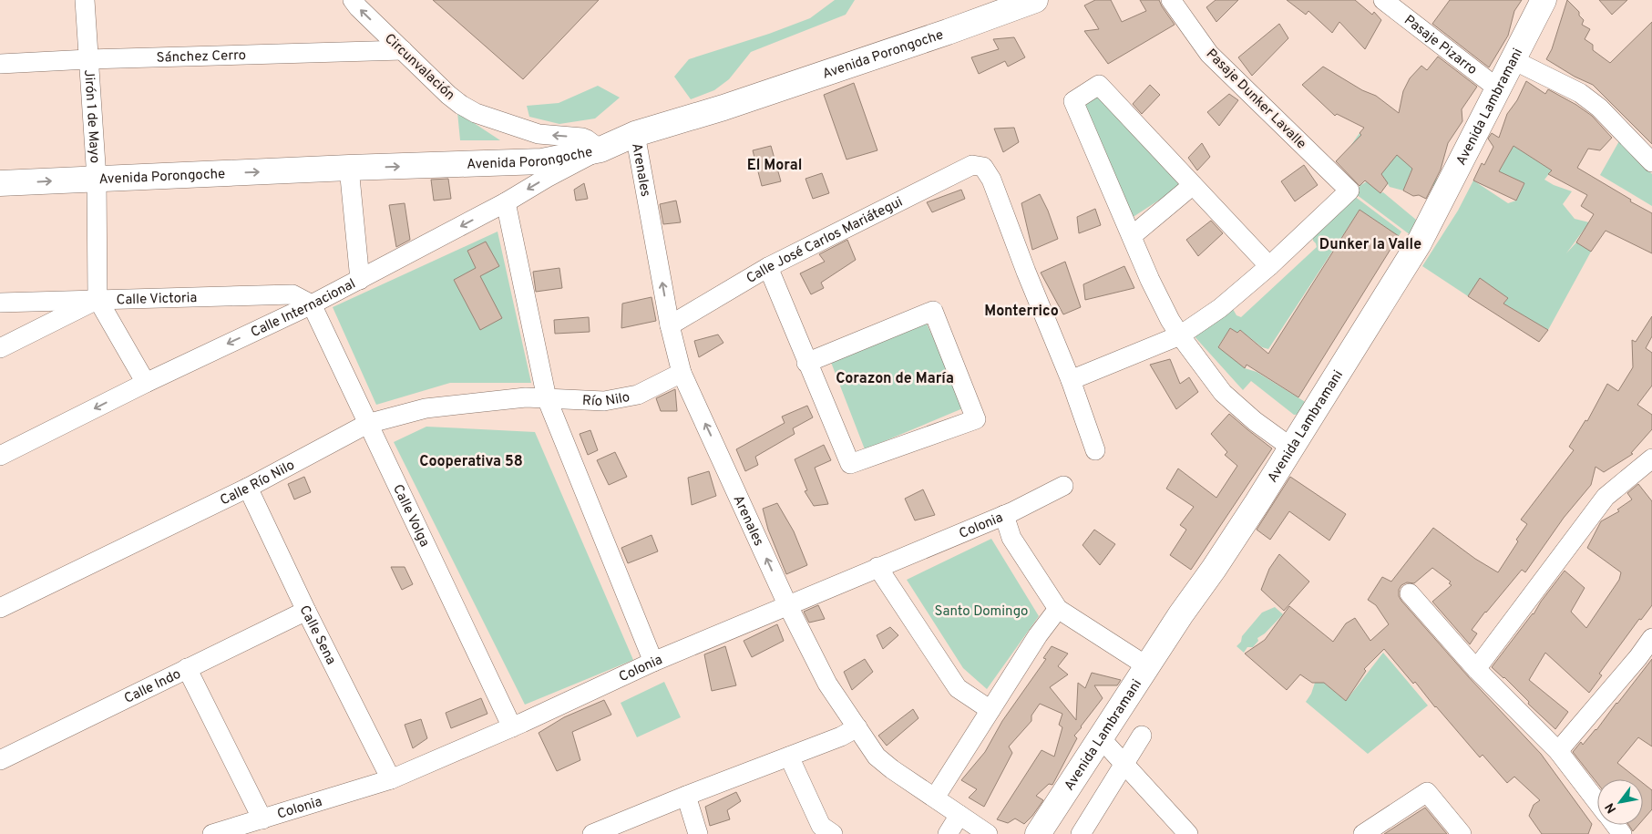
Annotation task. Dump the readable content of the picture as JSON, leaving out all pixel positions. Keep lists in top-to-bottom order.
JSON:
{
  "streets": {
    "main road": ["Avenida Porongoche", "Avenida Lambramani"],
    "street": [
      "Pasaje Pizarro",
      "Sánchez Cerro",
      "Circunvalación",
      "Pasaje Dunker Lavalle",
      "Jirón 1 de Mayo",
      "Arenales",
      "Calle José Carlos Mariátegui",
      "Calle Victoria",
      "Calle Internacional",
      "Río Nilo",
      "Calle Río Nilo",
      "Calle Volga",
      "Colonia",
      "Calle Sena",
      "Calle Indo"
    ]
  },
  "crossings": [
    ["Pasaje Pizarro", "Avenida Lambramani"],
    ["Avenida Porongoche", "Circunvalación"],
    ["Avenida Porongoche", "Jirón 1 de Mayo"],
    ["Avenida Porongoche", "Arenales"],
    ["Avenida Porongoche", "Calle Internacional"],
    ["Sánchez Cerro", "Circunvalación"],
    ["Sánchez Cerro", "Jirón 1 de Mayo"],
    ["Circunvalación", "Calle Internacional"],
    ["Jirón 1 de Mayo", "Calle Victoria"],
    ["Jirón 1 de Mayo", "Calle Internacional"],
    ["Arenales", "Calle José Carlos Mariátegui"],
    ["Arenales", "Río Nilo"],
    ["Arenales", "Colonia"],
    ["Calle Victoria", "Calle Internacional"],
    ["Calle Victoria", "Calle Volga"],
    ["Calle Internacional", "Calle Volga"],
    ["Río Nilo", "Calle Río Nilo"],
    ["Calle Río Nilo", "Calle Volga"],
    ["Calle Río Nilo", "Calle Sena"],
    ["Calle Volga", "Colonia"],
    ["Colonia", "Calle Sena"],
    ["Calle Sena", "Calle Indo"]
  ],
  "one_way": ["Avenida Porongoche", "Circunvalación", "Calle Internacional"],
  "districts": [
    "El Moral",
    "Dunker la Valle",
    "Monterrico",
    "Corazon de María",
    "Cooperativa 58"
  ],
  "parks": ["Santo Domingo"],
  "north": "bottom left"
}
